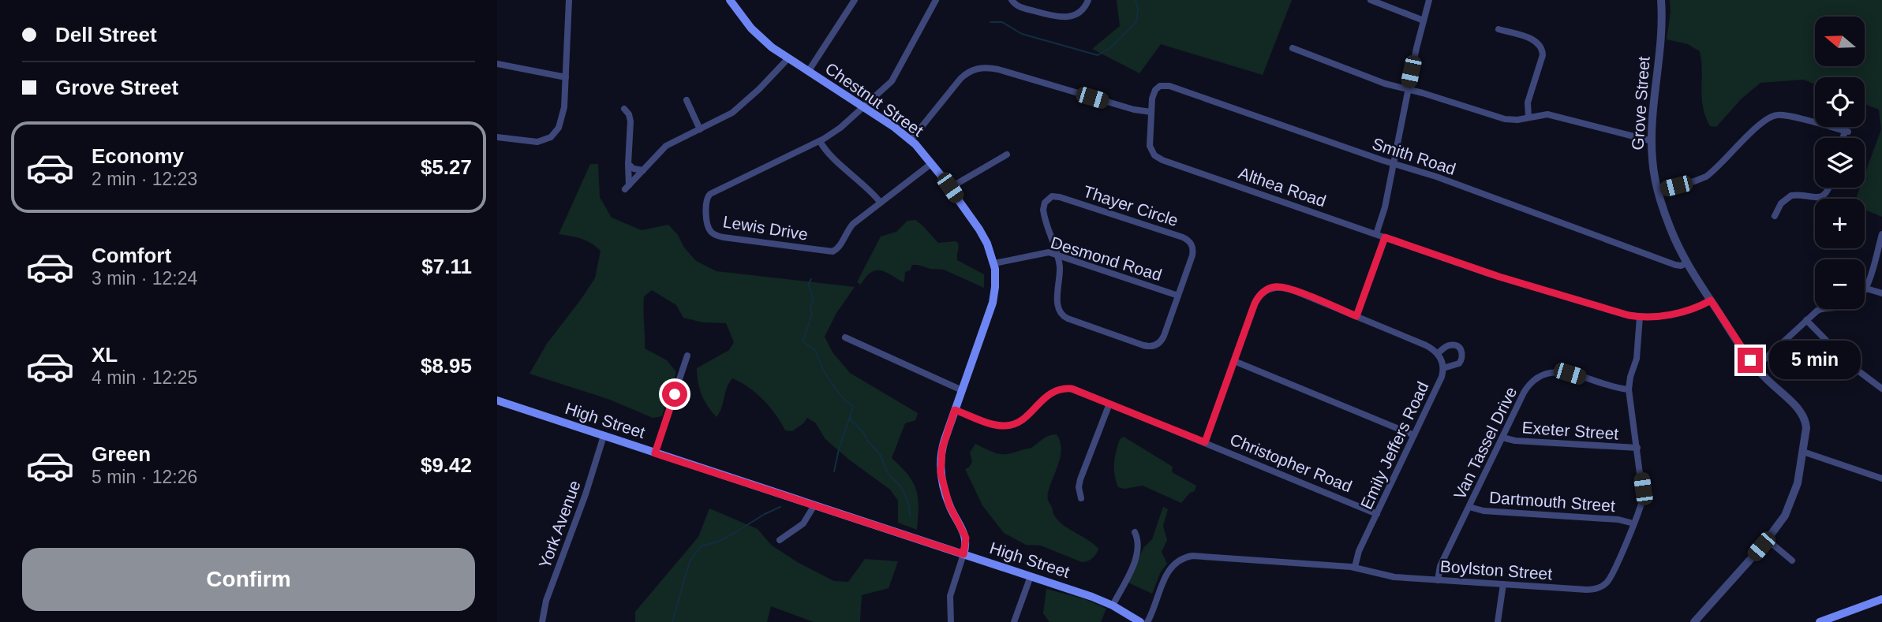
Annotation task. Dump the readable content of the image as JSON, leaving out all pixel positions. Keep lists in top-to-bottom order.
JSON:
{
  "streets": {
    "main road": ["Chestnut Street", "High Street"],
    "street": [
      "Grove Street",
      "Smith Road",
      "Althea Road",
      "Thayer Circle",
      "Lewis Drive",
      "Desmond Road",
      "Exeter Street",
      "Van Tassel Drive",
      "Emily Jeffers Road",
      "Christopher Road",
      "Dartmouth Street",
      "York Avenue",
      "Boylston Street"
    ]
  },
  "crossings": [
    ["Chestnut Street", "Lewis Drive"],
    ["Chestnut Street", "Desmond Road"],
    ["Chestnut Street", "High Street"],
    ["Chestnut Street", "Christopher Road"],
    ["Grove Street", "Smith Road"],
    ["Grove Street", "Althea Road"],
    ["Smith Road", "Althea Road"],
    ["Althea Road", "Boylston Street"],
    ["Thayer Circle", "Desmond Road"],
    ["High Street", "York Avenue"],
    ["Exeter Street", "Van Tassel Drive"],
    ["Exeter Street", "Boylston Street"],
    ["Van Tassel Drive", "Dartmouth Street"],
    ["Van Tassel Drive", "Boylston Street"],
    ["Emily Jeffers Road", "Christopher Road"],
    ["Emily Jeffers Road", "Boylston Street"],
    ["Dartmouth Street", "Boylston Street"]
  ],
  "north": "left",
  "page": {
    "banner": ["Dell Street", "Grove Street"],
    "map_buttons": ["+", "−"],
    "list": [
      {
        "name": "Economy",
        "note": "2 min · 12:23",
        "value": "$5.27"
      },
      {
        "name": "Comfort",
        "note": "3 min · 12:24",
        "value": "$7.11"
      },
      {
        "name": "XL",
        "note": "4 min · 12:25",
        "value": "$8.95"
      },
      {
        "name": "Green",
        "note": "5 min · 12:26",
        "value": "$9.42"
      }
    ],
    "bubble": "5 min",
    "buttons": "Confirm"
  }
}
